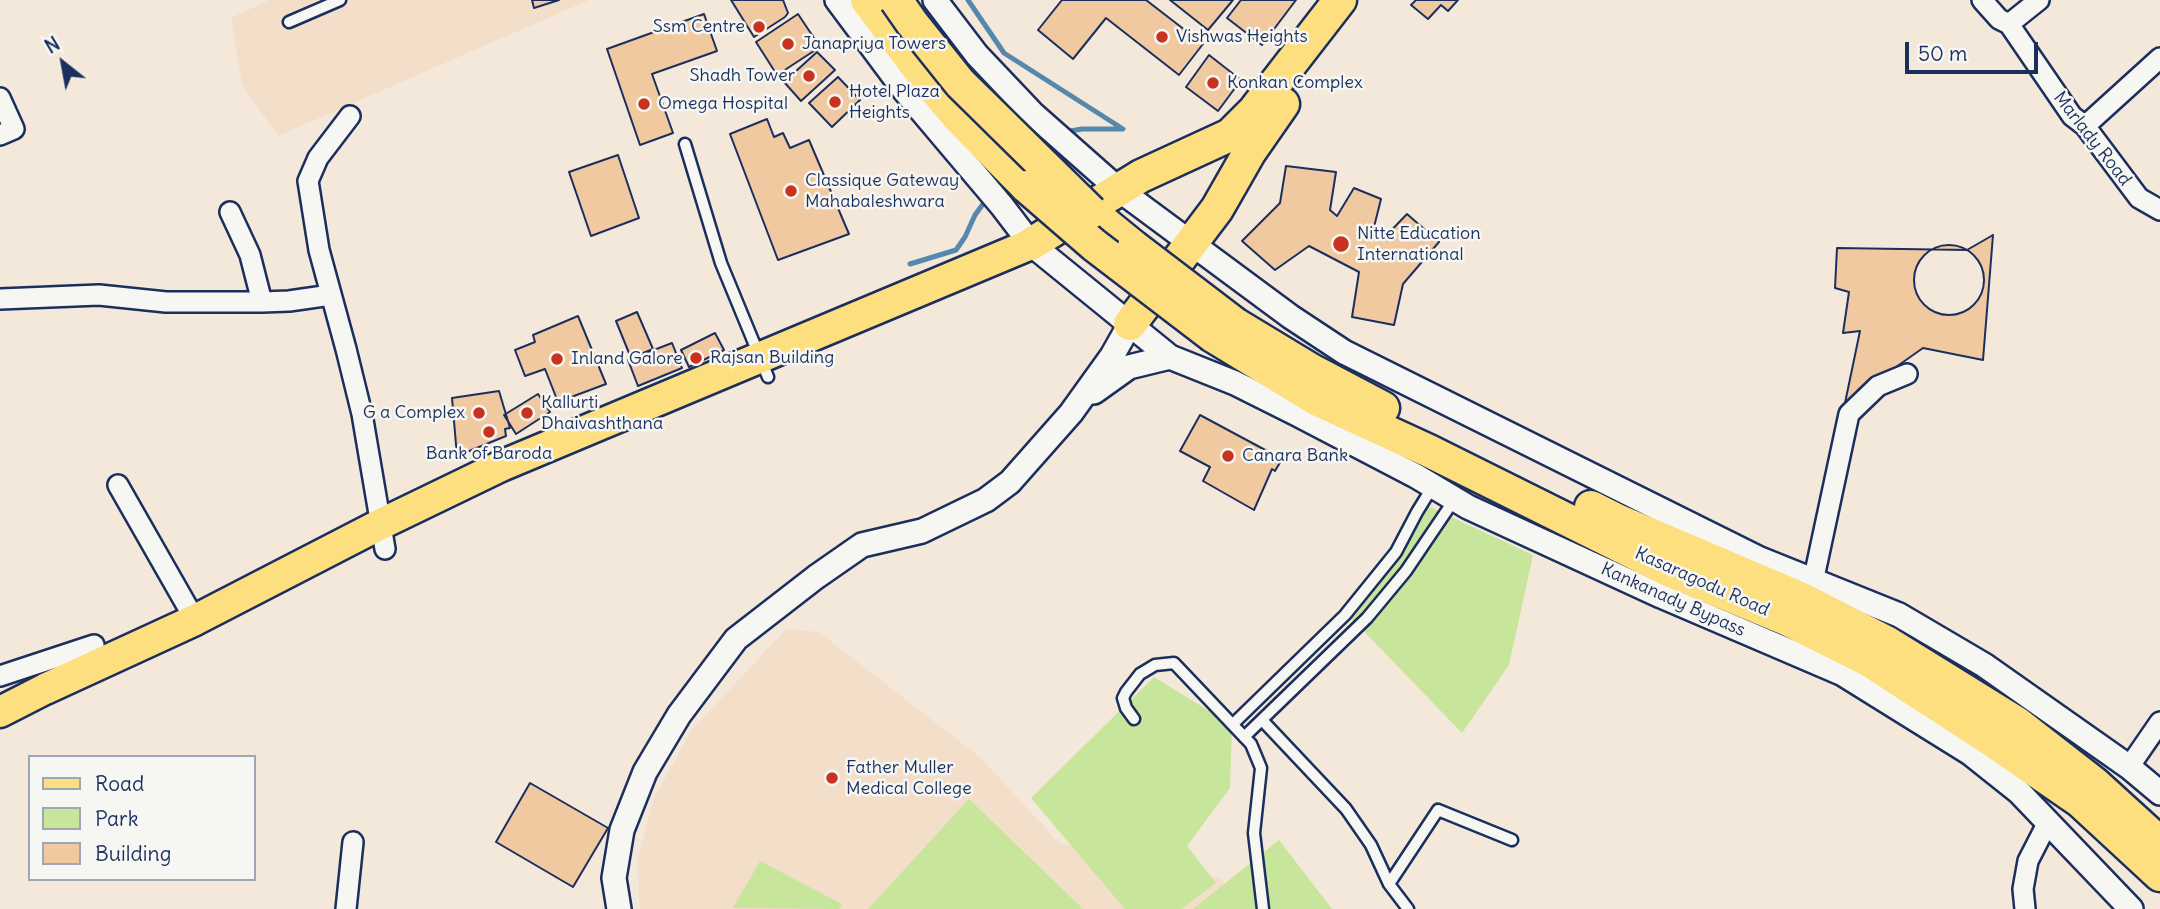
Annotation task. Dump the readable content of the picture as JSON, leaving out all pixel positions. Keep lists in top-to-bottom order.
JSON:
{
  "streets": {
    "highway": ["Kasaragodu Road"],
    "street": ["Marlady Road", "Kankanady Bypass"]
  },
  "places": [
    "Ssm Centre",
    "Vishwas Heights",
    "Janapriya Towers",
    "Shadh Tower",
    "Konkan Complex",
    "Hotel Plaza Heights",
    "Omega Hospital",
    "Classique Gateway Mahabaleshwara",
    "Nitte Education International",
    "Rajsan Building",
    "Inland Galore",
    "G a Complex",
    "Kallurti Dhaivashthana",
    "Bank of Baroda",
    "Canara Bank",
    "Father Muller Medical College"
  ],
  "legend": ["Road", "Park", "Building"],
  "scale_bar": "50 m",
  "north": "top left"
}
